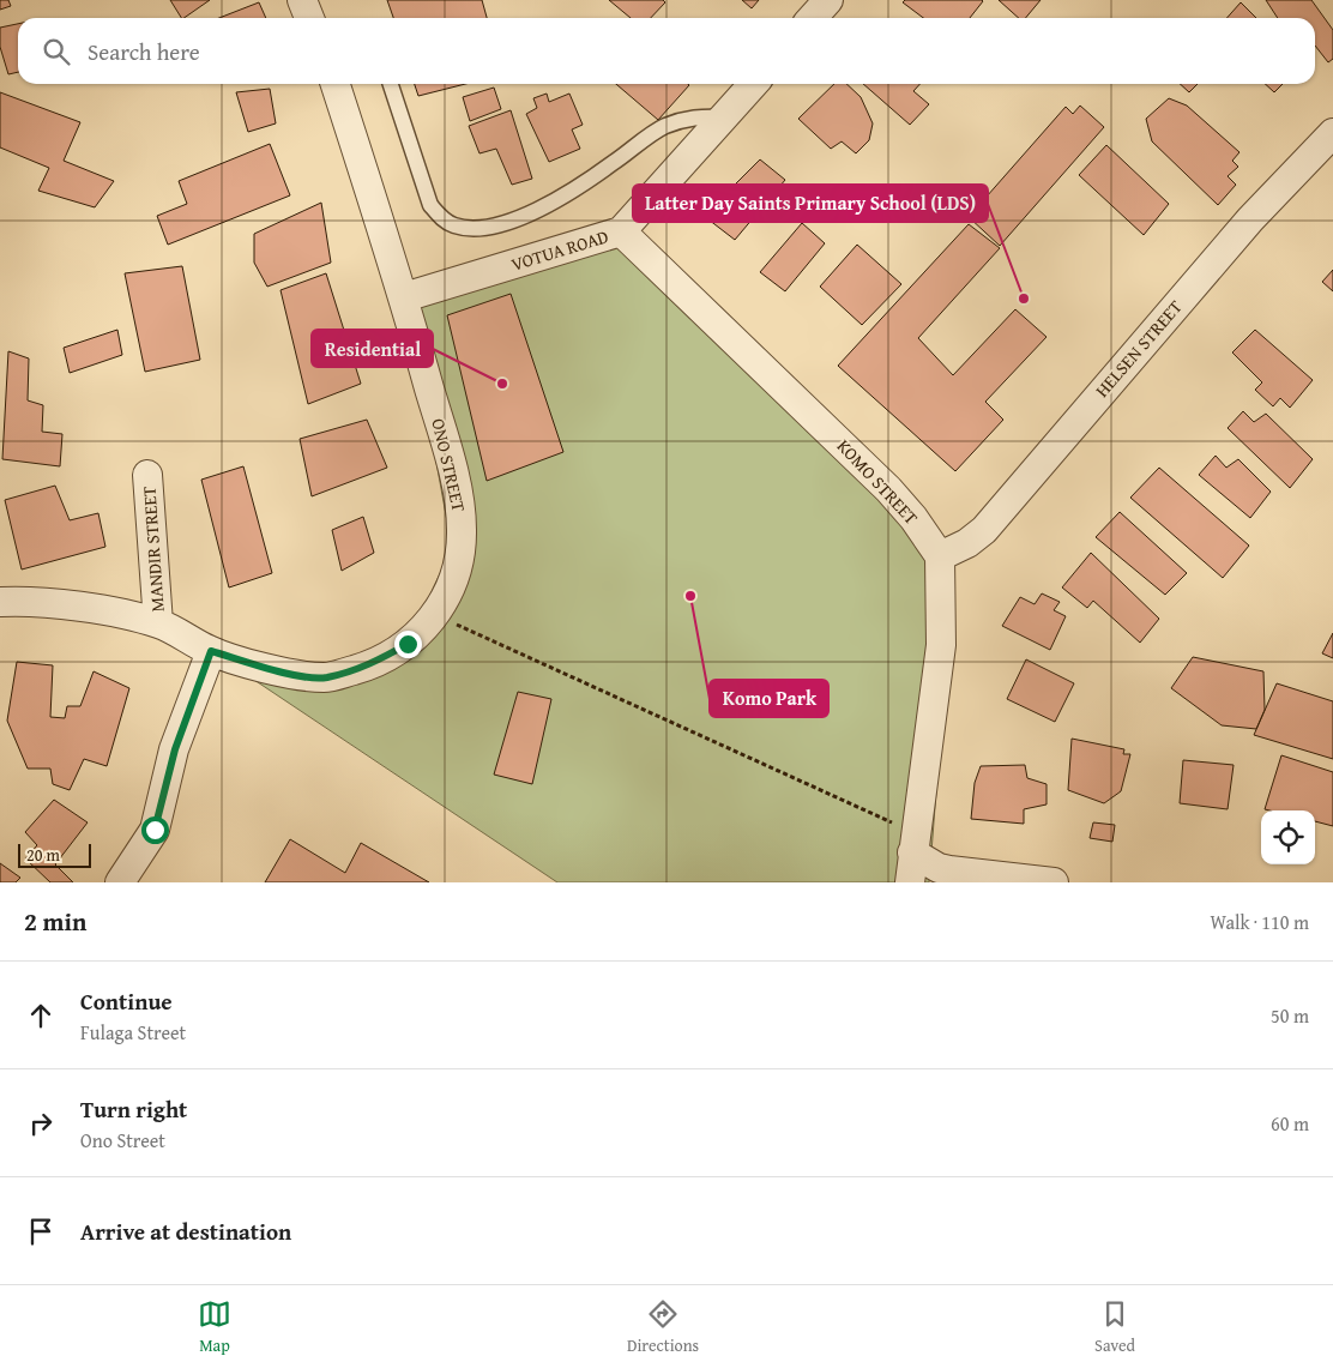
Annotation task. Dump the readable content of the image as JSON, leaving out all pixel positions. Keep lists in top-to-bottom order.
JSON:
{
  "streets": {
    "street": [
      "VOTUA ROAD",
      "HELSEN STREET",
      "ONO STREET",
      "KOMO STREET",
      "MANDIR STREET"
    ]
  },
  "crossings": [
    ["VOTUA ROAD", "ONO STREET"],
    ["VOTUA ROAD", "KOMO STREET"],
    ["HELSEN STREET", "KOMO STREET"],
    ["ONO STREET", "MANDIR STREET"]
  ],
  "places": ["Latter Day Saints Primary School (LDS)", "Residential", "Komo Park"],
  "scale_bar": "20 m",
  "page": {
    "search": "Search here",
    "scale": "20 m",
    "heading": ["2 min", "Walk · 110 m"],
    "list": [
      ["Continue", "Fulaga Street", "50 m"],
      ["Turn right", "Ono Street", "60 m"],
      "Arrive at destination"
    ],
    "nav": ["Map", "Directions", "Saved"]
  }
}
